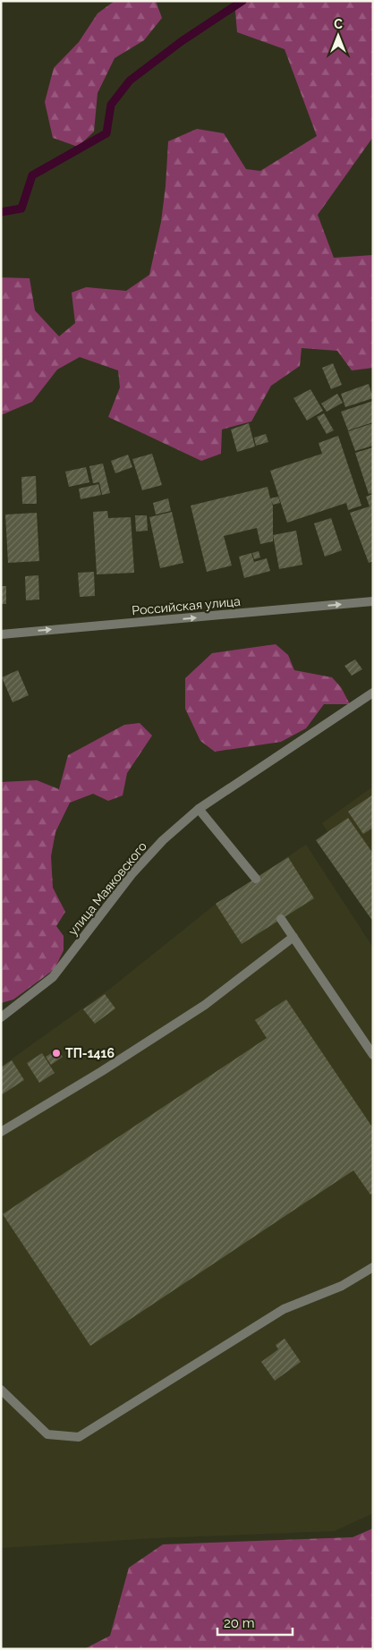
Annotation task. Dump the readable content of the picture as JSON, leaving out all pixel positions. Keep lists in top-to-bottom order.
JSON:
{
  "streets": {
    "street": ["Российская улица", "улица Маяковского"]
  },
  "one_way": ["Российская улица"],
  "places": ["ТП-1416"],
  "scale_bar": "20 m",
  "north": "top"
}
